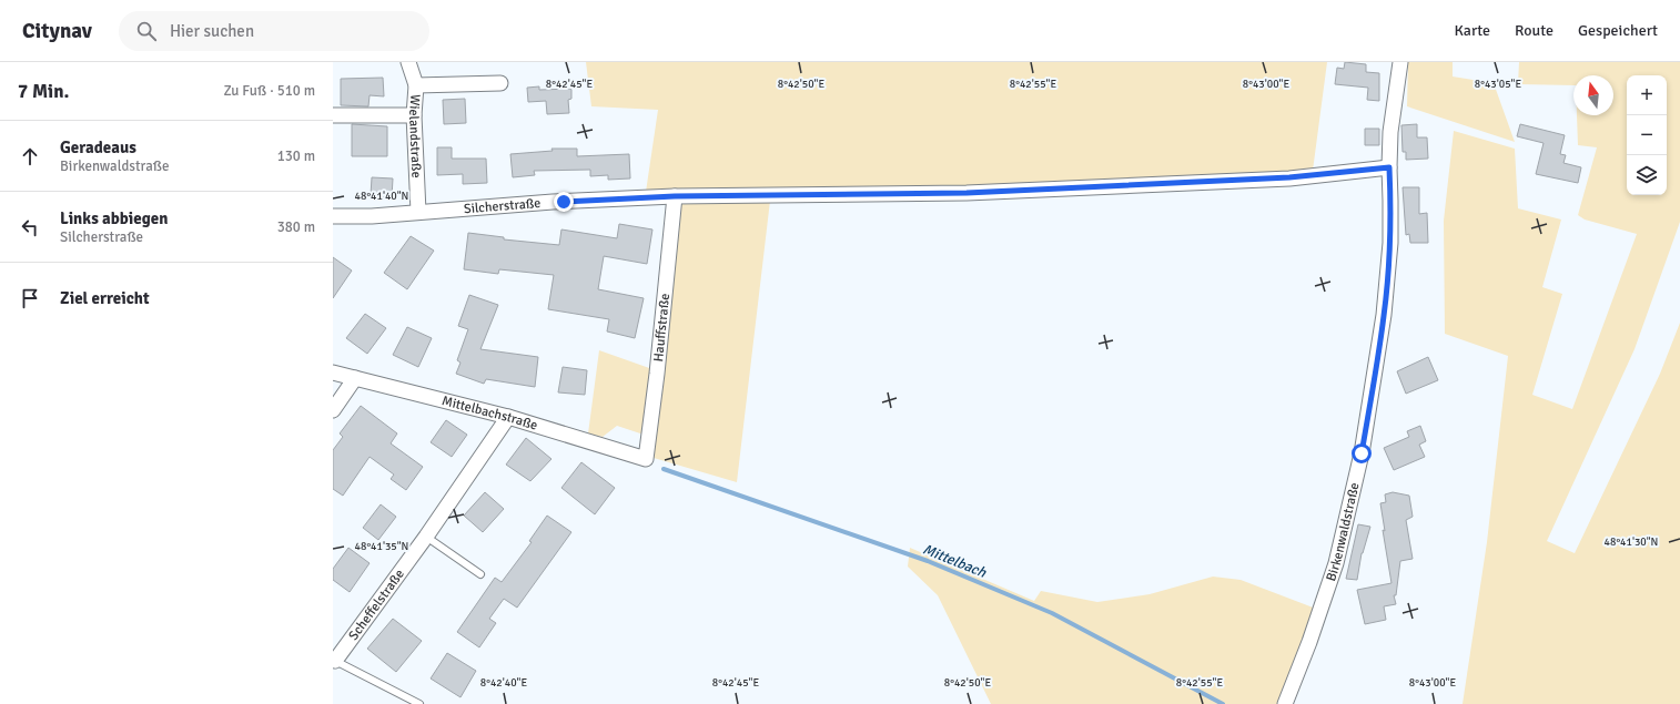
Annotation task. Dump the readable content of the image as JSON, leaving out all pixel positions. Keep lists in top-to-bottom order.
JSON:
{
  "streets": {
    "street": [
      "Wielandstraße",
      "Silcherstraße",
      "Hauffstraße",
      "Mittelbachstraße",
      "Birkenwaldstraße",
      "Scheffelstraße"
    ]
  },
  "crossings": [
    ["Wielandstraße", "Silcherstraße"],
    ["Silcherstraße", "Hauffstraße"],
    ["Silcherstraße", "Birkenwaldstraße"],
    ["Hauffstraße", "Mittelbachstraße"],
    ["Mittelbachstraße", "Scheffelstraße"]
  ],
  "water": ["Mittelbach"],
  "north": "top",
  "page": {
    "header": "Citynav",
    "search": "Hier suchen",
    "nav": ["Karte", "Route", "Gespeichert"],
    "heading": ["7 Min.", "Zu Fuß · 510 m"],
    "map_buttons": ["+", "−"],
    "list": [
      ["Geradeaus", "Birkenwaldstraße", "130 m"],
      ["Links abbiegen", "Silcherstraße", "380 m"],
      "Ziel erreicht"
    ]
  },
  "coordinates": [
    "8°42'45\"E",
    "8°42'50\"E",
    "8°42'55\"E",
    "8°43'00\"E",
    "8°43'05\"E",
    "48°41'40\"N",
    "48°41'30\"N",
    "48°41'35\"N",
    "8°42'40\"E"
  ]
}
